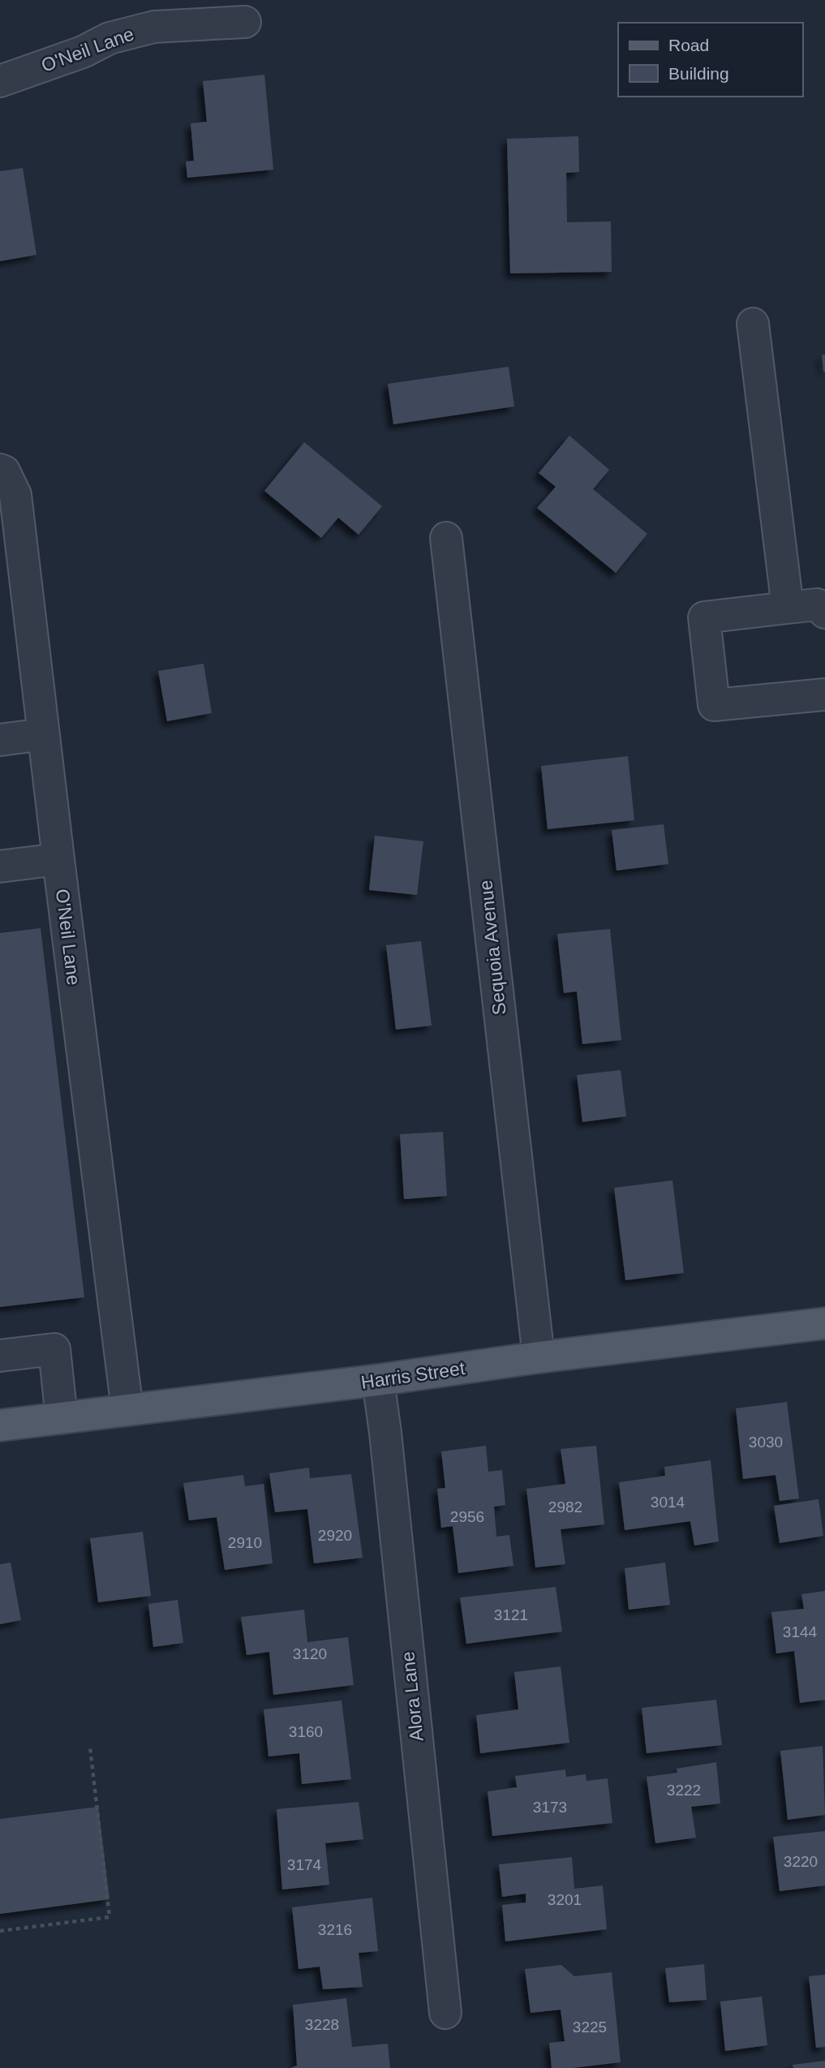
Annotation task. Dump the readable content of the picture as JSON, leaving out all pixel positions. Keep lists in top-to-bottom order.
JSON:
{
  "streets": {
    "main road": ["Harris Street"],
    "street": ["O'Neil Lane", "Sequoia Avenue", "Alora Lane"]
  },
  "crossings": [
    ["O'Neil Lane", "Harris Street"],
    ["Sequoia Avenue", "Harris Street"],
    ["Harris Street", "Alora Lane"]
  ],
  "house_numbers": [
    "3030",
    "3014",
    "2982",
    "2956",
    "2920",
    "2910",
    "3121",
    "3144",
    "3120",
    "3160",
    "3222",
    "3173",
    "3220",
    "3174",
    "3201",
    "3216",
    "3228",
    "3225"
  ],
  "legend": ["Road", "Building"]
}
